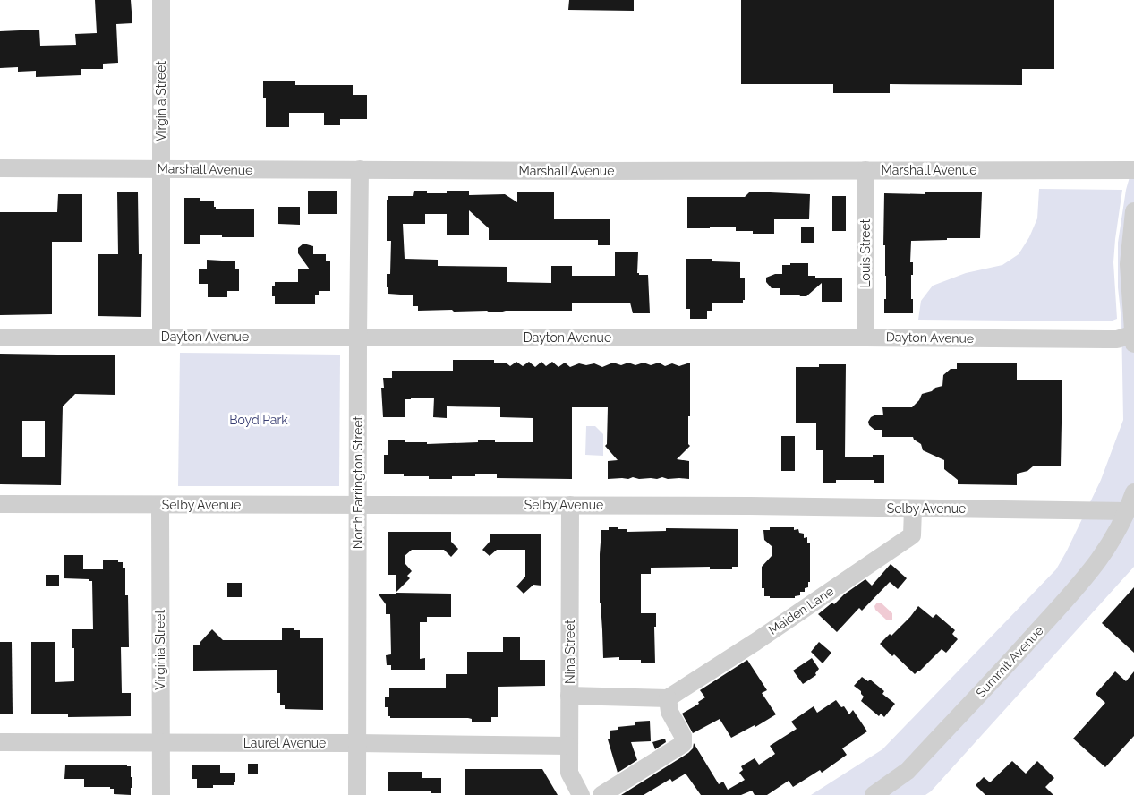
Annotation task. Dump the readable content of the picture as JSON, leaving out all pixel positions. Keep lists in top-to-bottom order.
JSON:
{
  "streets": {
    "street": [
      "Virginia Street",
      "Marshall Avenue",
      "Louis Street",
      "Dayton Avenue",
      "North Farrington Street",
      "Selby Avenue",
      "Maiden Lane",
      "Nina Street",
      "Summit Avenue",
      "Laurel Avenue"
    ]
  },
  "crossings": [
    ["Virginia Street", "Marshall Avenue"],
    ["Virginia Street", "Dayton Avenue"],
    ["Virginia Street", "Selby Avenue"],
    ["Virginia Street", "Laurel Avenue"],
    ["Marshall Avenue", "Louis Street"],
    ["Marshall Avenue", "North Farrington Street"],
    ["Louis Street", "Dayton Avenue"],
    ["Dayton Avenue", "North Farrington Street"],
    ["North Farrington Street", "Selby Avenue"],
    ["North Farrington Street", "Laurel Avenue"],
    ["Selby Avenue", "Maiden Lane"],
    ["Selby Avenue", "Nina Street"],
    ["Selby Avenue", "Summit Avenue"],
    ["Nina Street", "Laurel Avenue"]
  ],
  "parks": ["Boyd Park"]
}
